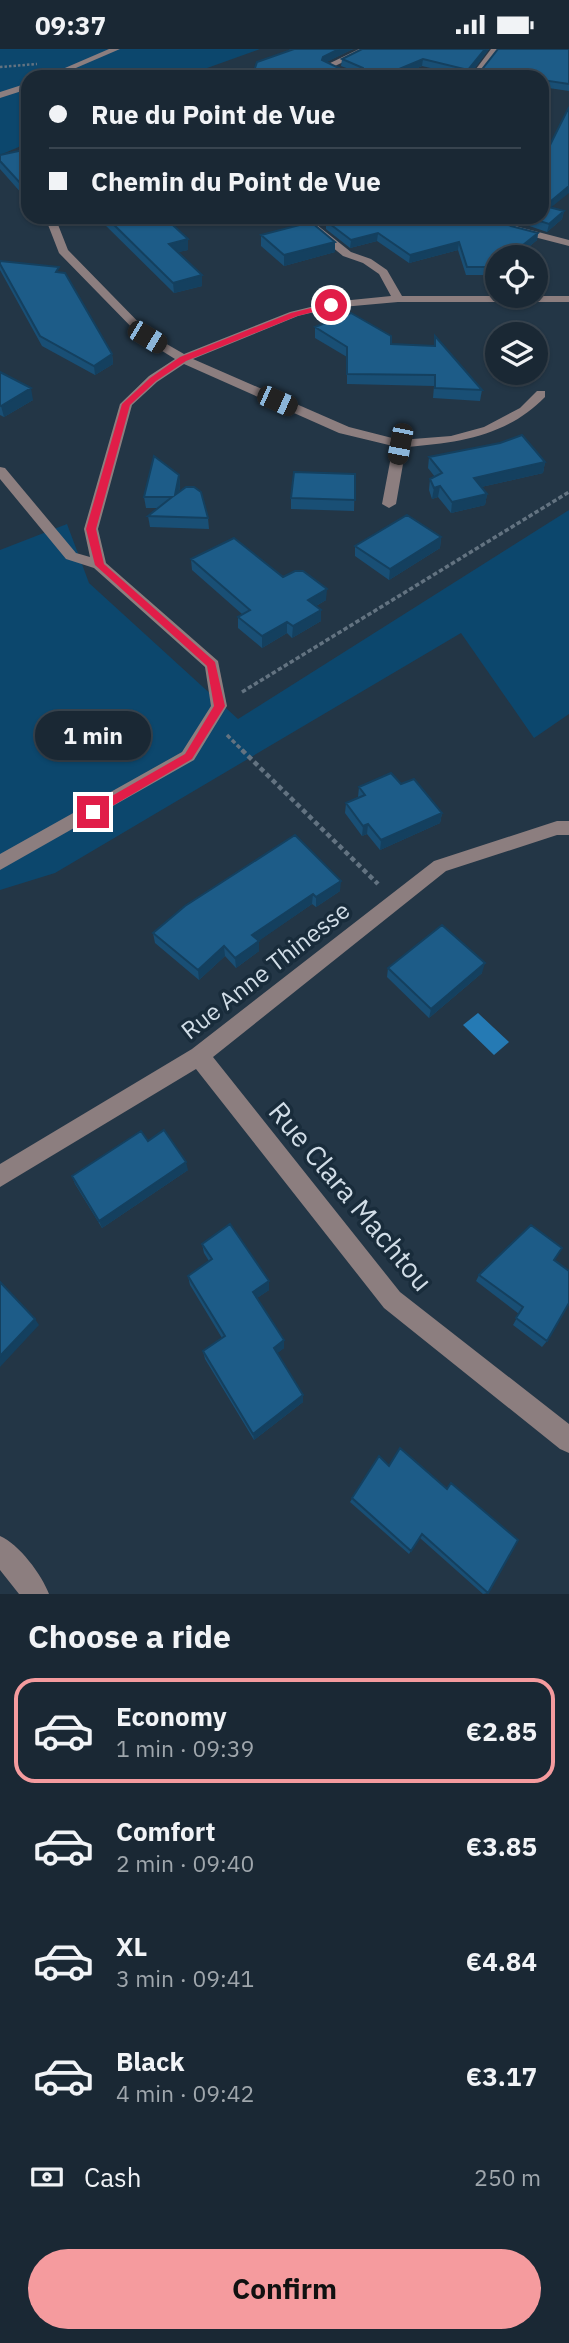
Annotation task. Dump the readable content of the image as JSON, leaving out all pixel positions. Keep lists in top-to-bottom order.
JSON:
{
  "streets": {
    "street": ["Rue Anne Thinesse", "Rue Clara Machtou"]
  },
  "crossings": [
    ["Rue Anne Thinesse", "Rue Clara Machtou"]
  ],
  "page": {
    "status": "09:37",
    "banner": ["Rue du Point de Vue", "Chemin du Point de Vue"],
    "bubble": "1 min",
    "heading": "Choose a ride",
    "list": [
      {
        "name": "Economy",
        "note": "1 min · 09:39",
        "value": "€2.85"
      },
      {
        "name": "Comfort",
        "note": "2 min · 09:40",
        "value": "€3.85"
      },
      {
        "name": "XL",
        "note": "3 min · 09:41",
        "value": "€4.84"
      },
      {
        "name": "Black",
        "note": "4 min · 09:42",
        "value": "€3.17"
      }
    ],
    "pay": ["Cash", "250 m"],
    "buttons": "Confirm"
  }
}
